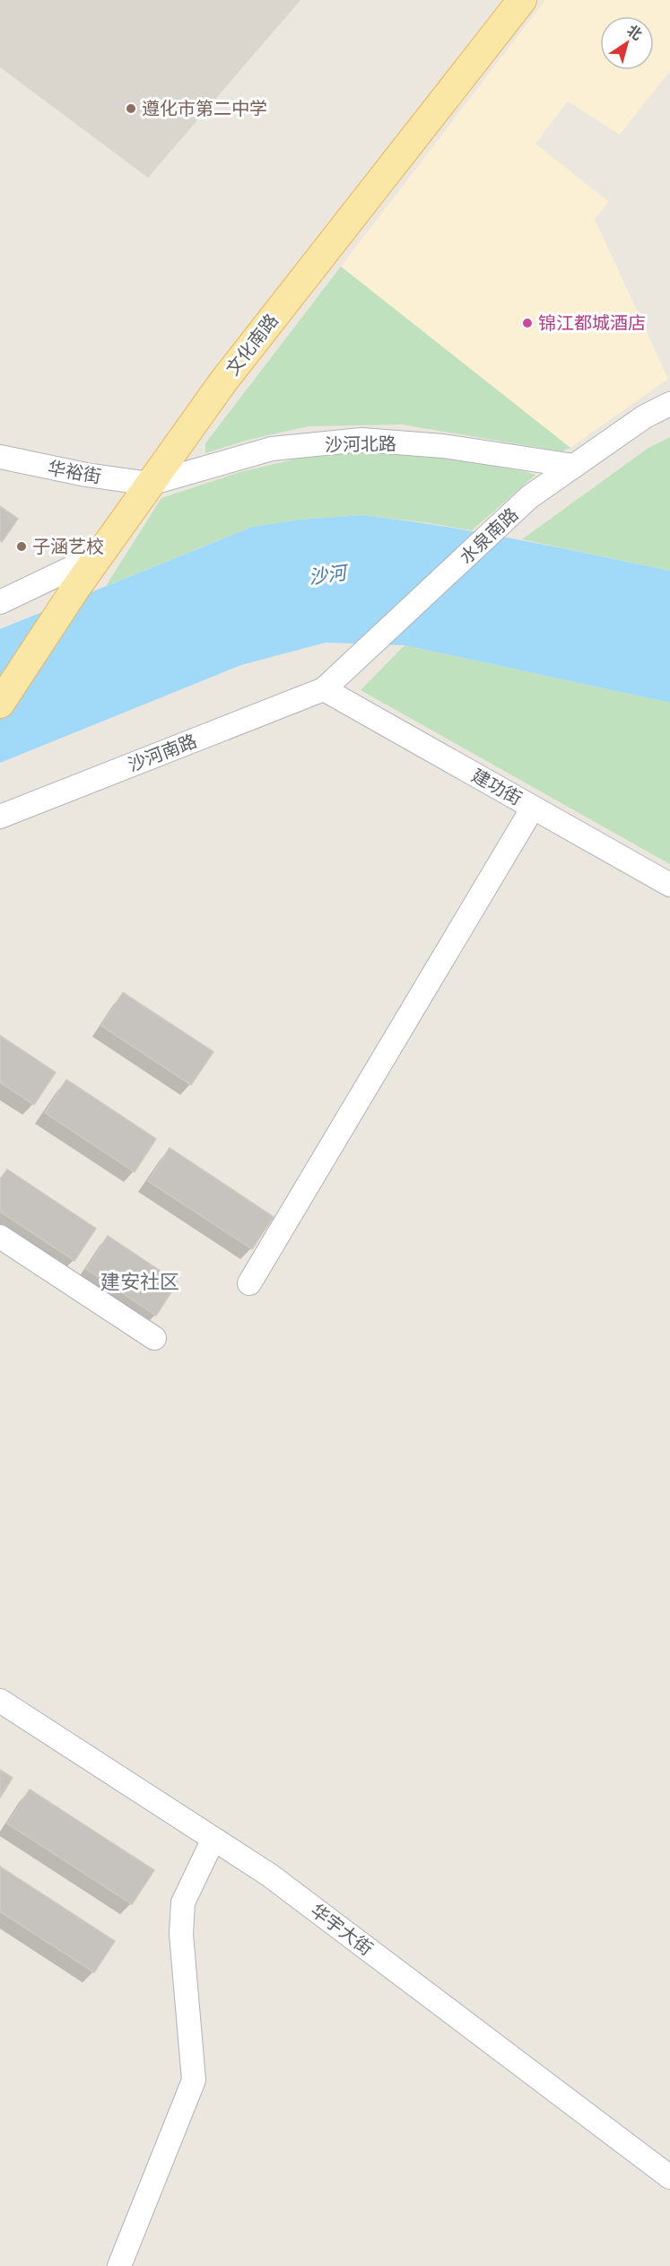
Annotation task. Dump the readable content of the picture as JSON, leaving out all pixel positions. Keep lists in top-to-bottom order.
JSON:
{
  "streets": {
    "main road": ["文化南路"],
    "street": [
      "沙河北路",
      "华裕街",
      "水泉南路",
      "沙河南路",
      "建功街",
      "华宇大街"
    ]
  },
  "crossings": [
    ["文化南路", "沙河北路"],
    ["文化南路", "华裕街"],
    ["沙河北路", "华裕街"],
    ["沙河北路", "水泉南路"],
    ["水泉南路", "沙河南路"],
    ["水泉南路", "建功街"],
    ["沙河南路", "建功街"]
  ],
  "districts": ["建安社区"],
  "water": ["沙河"],
  "places": ["遵化市第二中学", "锦江都城酒店", "子涵艺校"],
  "north": "top right"
}
